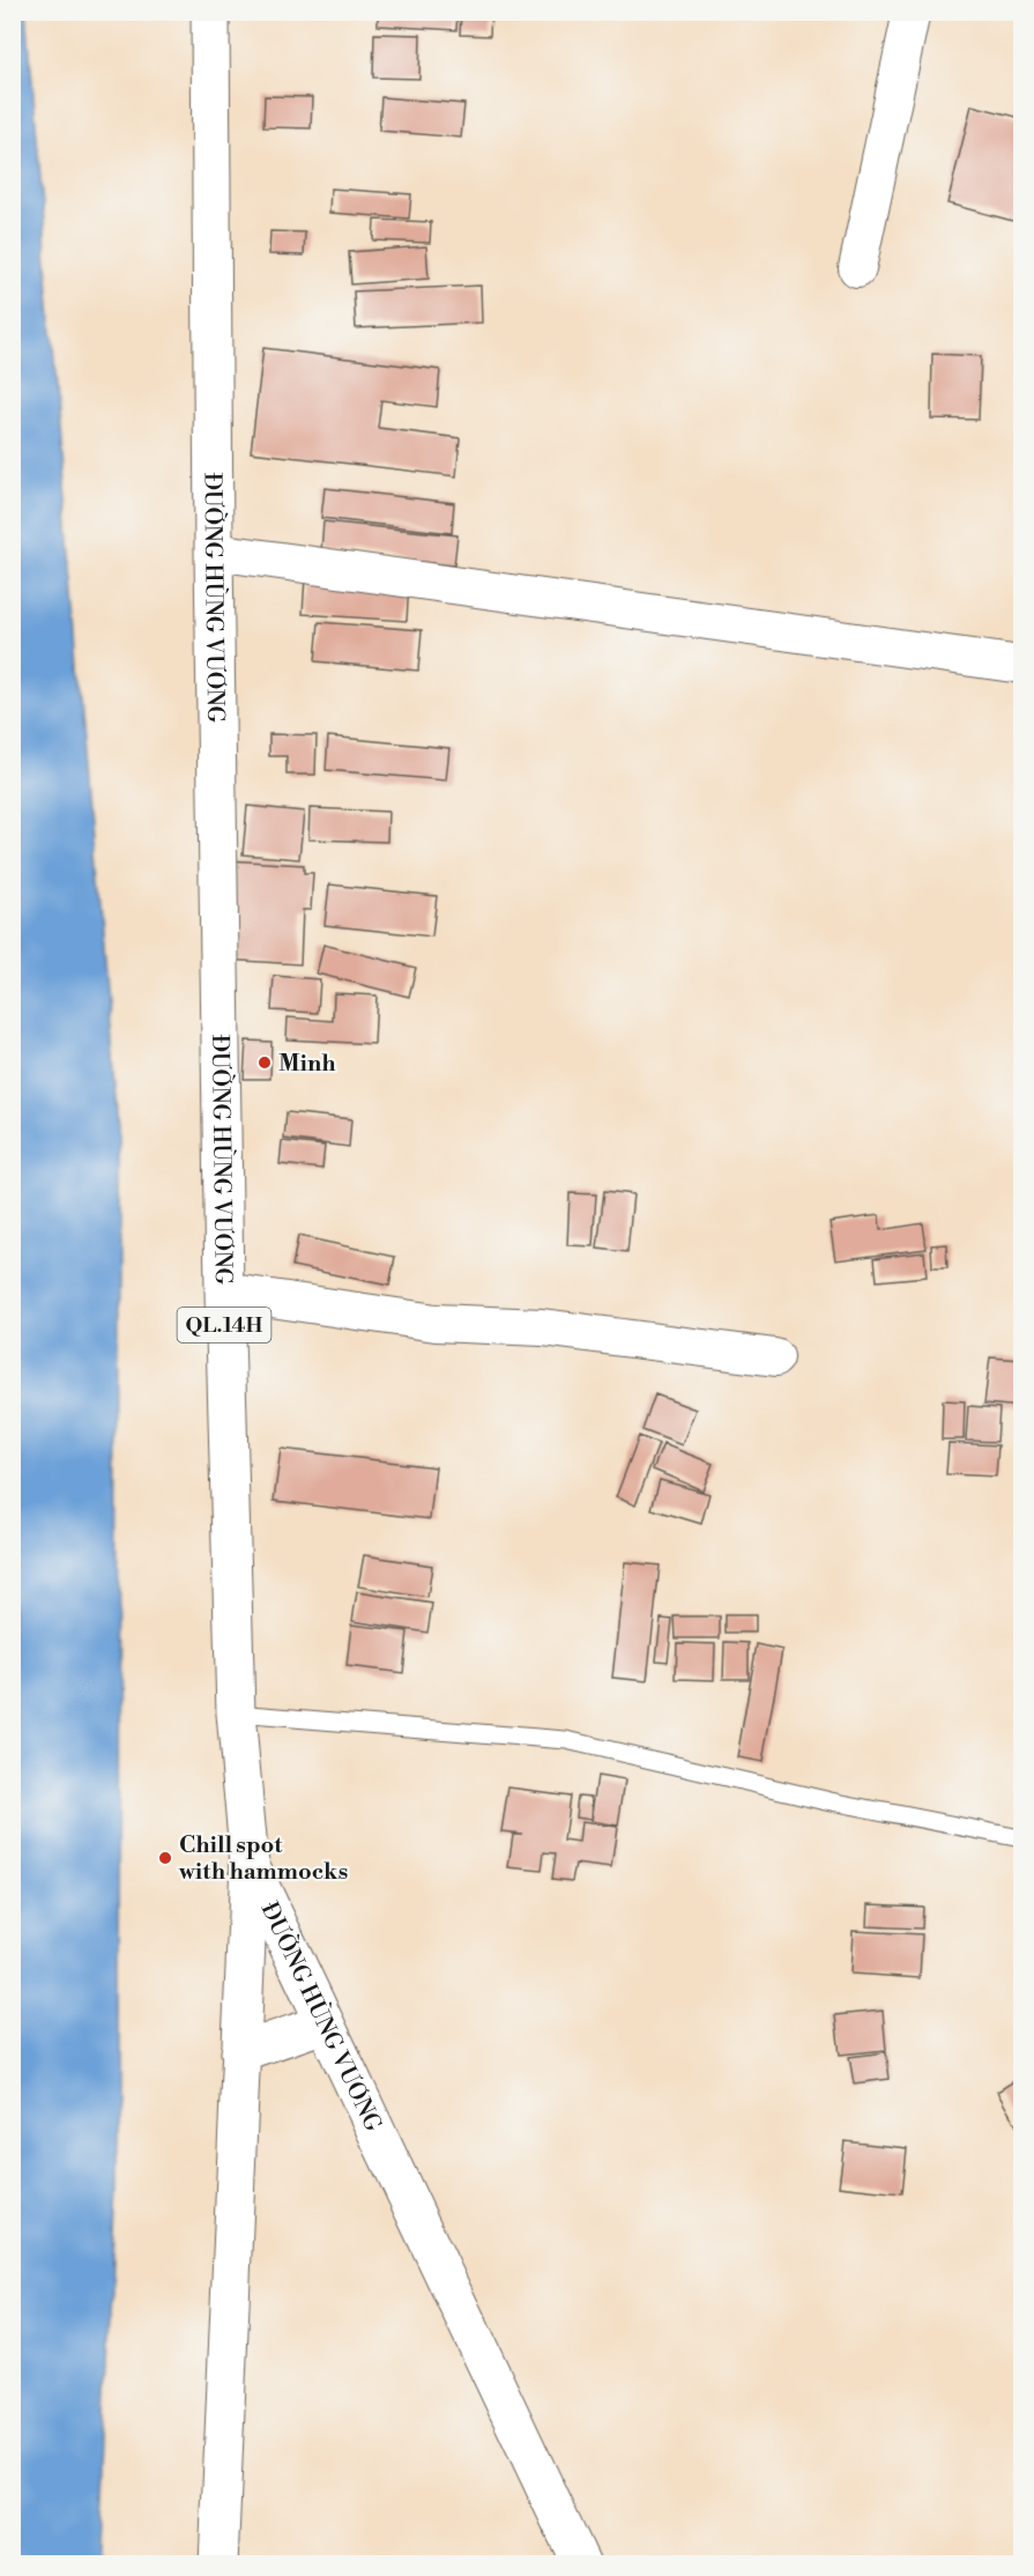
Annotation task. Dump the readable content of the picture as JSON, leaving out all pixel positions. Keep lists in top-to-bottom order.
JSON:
{
  "streets": {
    "main road": ["ĐƯỜNG HÙNG VƯƠNG", "QL.14H"]
  },
  "places": ["Minh", "Chill spot with hammocks"]
}
